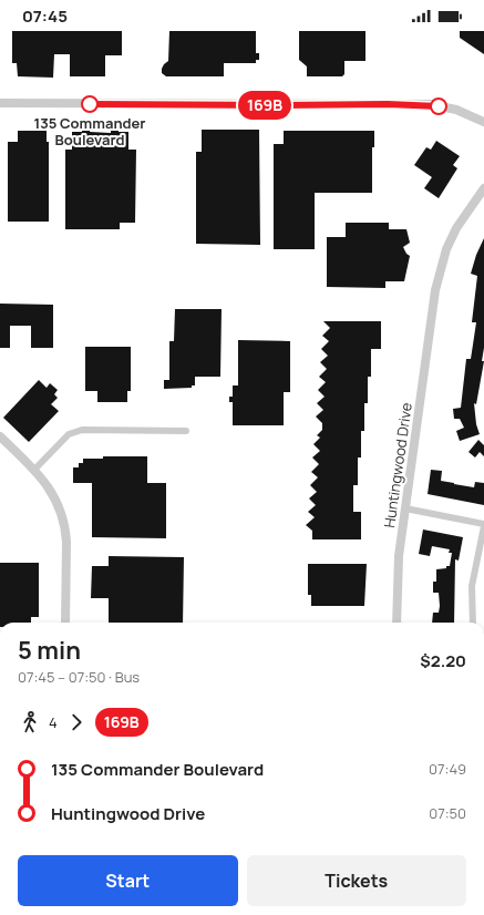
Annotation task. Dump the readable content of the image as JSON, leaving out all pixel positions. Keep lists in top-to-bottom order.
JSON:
{
  "streets": {
    "street": ["Huntingwood Drive"]
  },
  "places": ["135 Commander Boulevard"],
  "lines": ["bus line 169B"],
  "page": {
    "status": "07:45",
    "on_map": "169B",
    "heading": ["5 min", "07:45 – 07:50 · Bus", "$2.20"],
    "legs": ["4", "169B"],
    "list": [
      {
        "name": "135 Commander Boulevard",
        "value": "07:49"
      },
      {
        "name": "Huntingwood Drive",
        "value": "07:50"
      }
    ],
    "buttons": ["Start", "Tickets"]
  }
}
